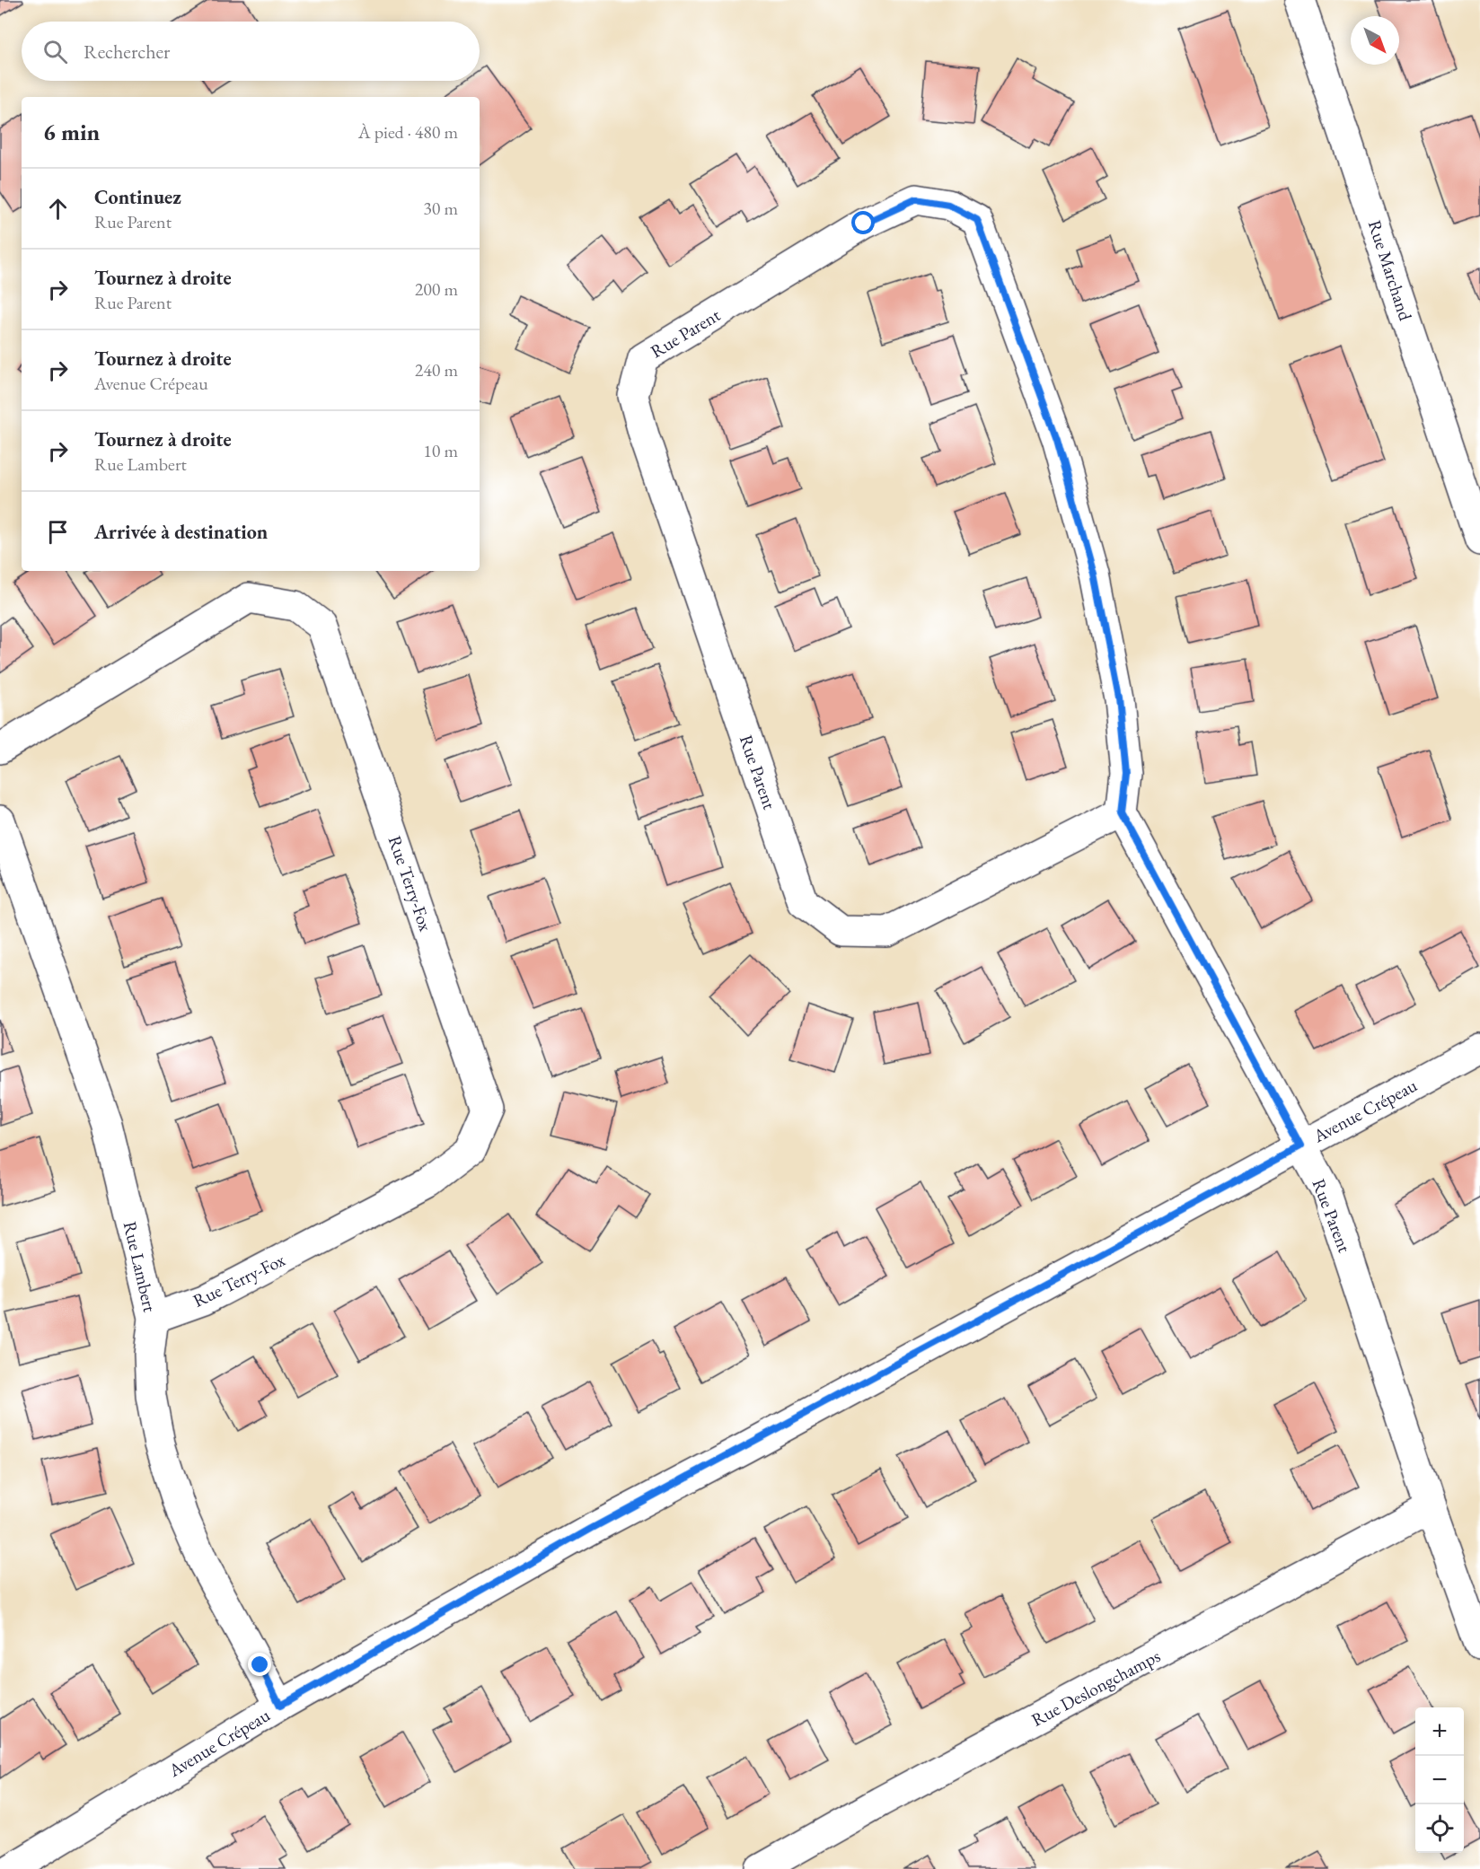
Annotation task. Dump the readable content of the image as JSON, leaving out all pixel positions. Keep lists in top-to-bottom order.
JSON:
{
  "streets": {
    "street": [
      "Rue Marchand",
      "Rue Parent",
      "Rue Terry-Fox",
      "Avenue Crépeau",
      "Rue Lambert",
      "Rue Deslongchamps"
    ]
  },
  "crossings": [
    ["Rue Parent", "Avenue Crépeau"],
    ["Rue Parent", "Rue Deslongchamps"],
    ["Rue Terry-Fox", "Rue Lambert"],
    ["Avenue Crépeau", "Rue Lambert"]
  ],
  "north": "bottom right",
  "page": {
    "search": "Rechercher",
    "heading": ["6 min", "À pied · 480 m"],
    "list": [
      ["Continuez", "Rue Parent", "30 m"],
      ["Tournez à droite", "Rue Parent", "200 m"],
      ["Tournez à droite", "Avenue Crépeau", "240 m"],
      ["Tournez à droite", "Rue Lambert", "10 m"],
      "Arrivée à destination"
    ],
    "map_buttons": ["+", "−"]
  }
}
